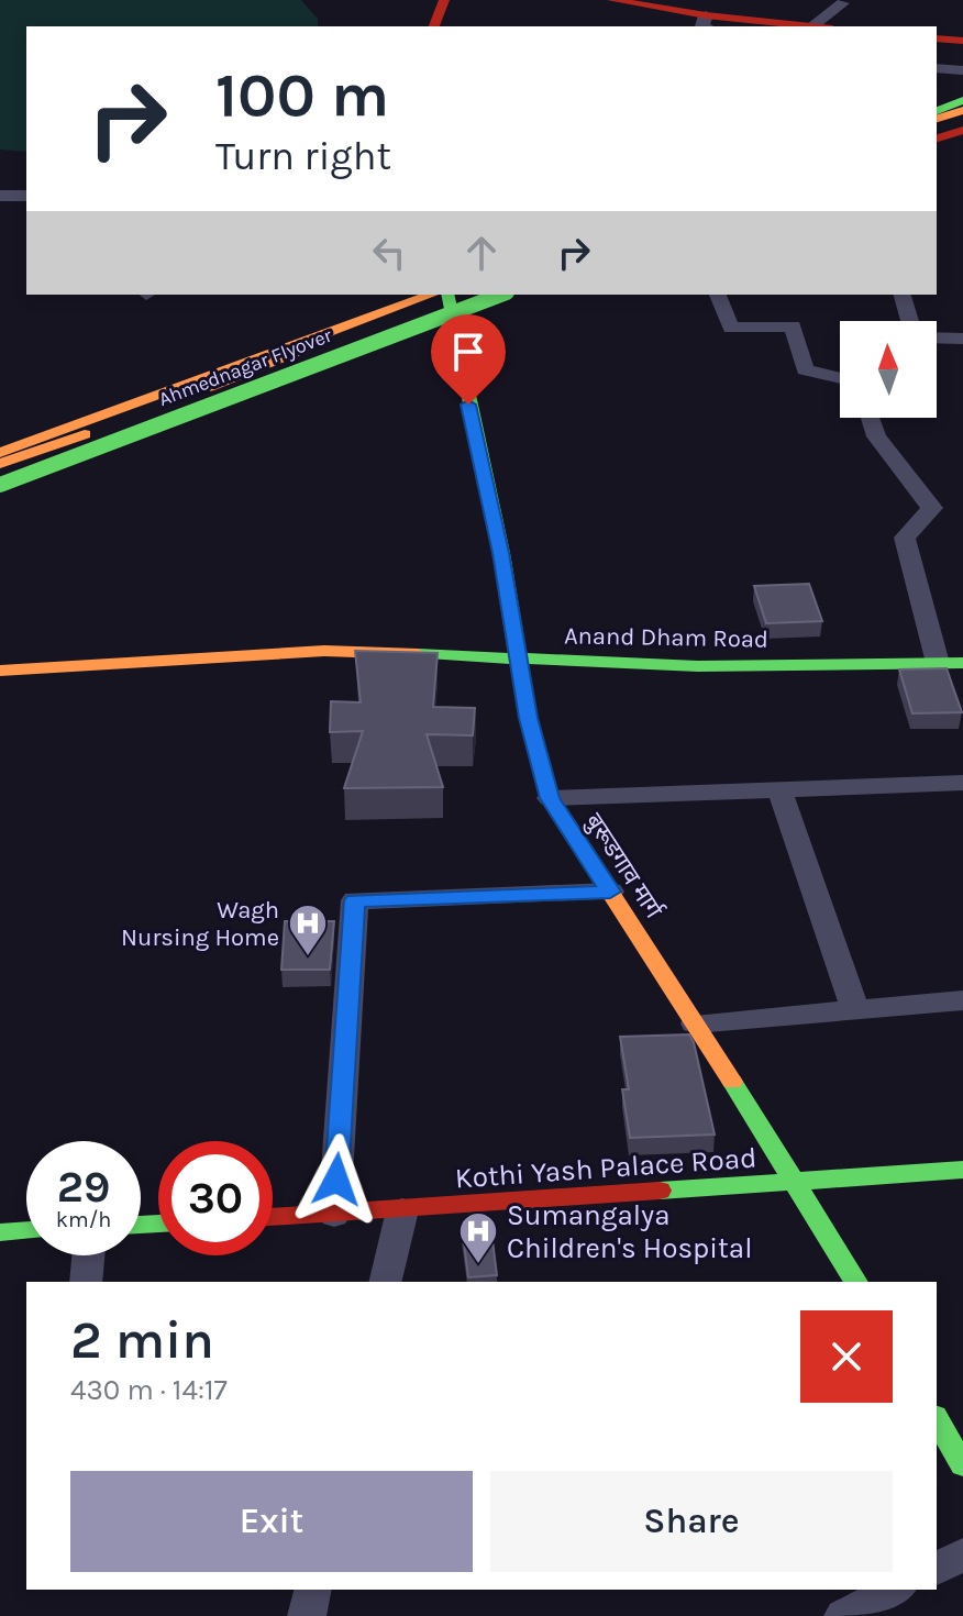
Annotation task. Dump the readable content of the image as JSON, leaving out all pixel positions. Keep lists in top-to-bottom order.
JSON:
{
  "streets": {
    "main road": [
      "Ahmednagar Flyover",
      "Anand Dham Road",
      "बुरूडगाव मार्ग",
      "Kothi Yash Palace Road"
    ]
  },
  "crossings": [
    ["Anand Dham Road", "बुरूडगाव मार्ग"],
    ["बुरूडगाव मार्ग", "Kothi Yash Palace Road"]
  ],
  "places": {
    "hospital": ["Wagh Nursing Home", "Sumangalya Children's Hospital"]
  },
  "north": "top",
  "page": {
    "turn": ["100 m", "Turn right"],
    "speed": "29 km/h",
    "limit": "30",
    "heading": ["2 min", "430 m · 14:17"],
    "buttons": ["Exit", "Share"]
  }
}
